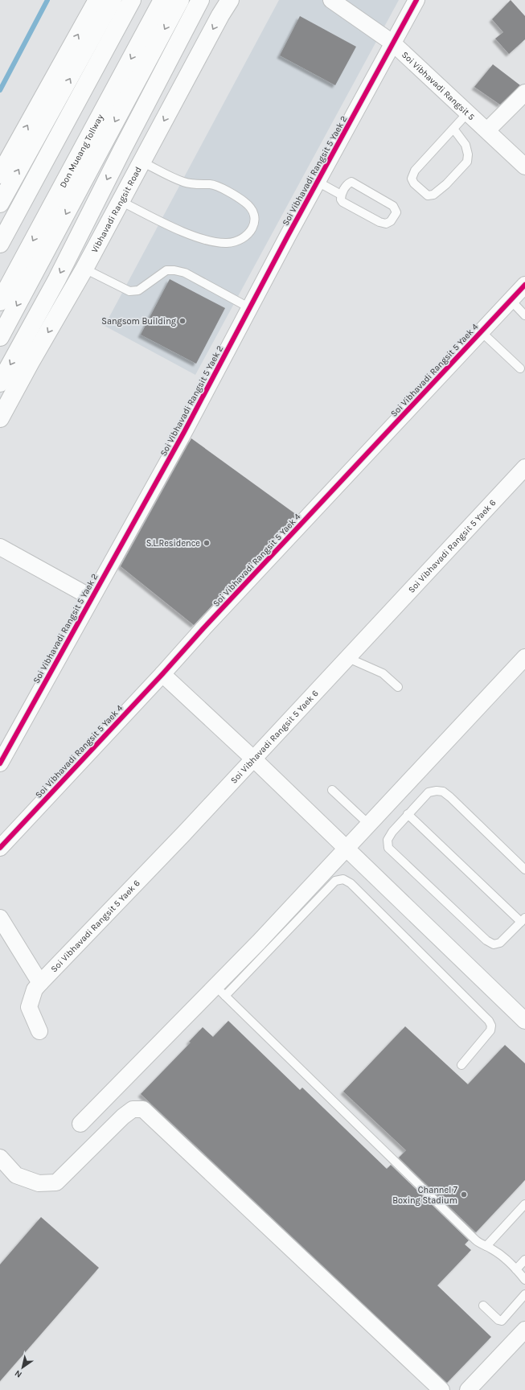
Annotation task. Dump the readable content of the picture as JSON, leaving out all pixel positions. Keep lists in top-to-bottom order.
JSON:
{
  "streets": {
    "main road": ["Don Mueang Tollway", "Vibhavadi Rangsit Road"],
    "street": [
      "Soi Vibhavadi Rangsit 5",
      "Soi Vibhavadi Rangsit 5 Yaek 2",
      "Soi Vibhavadi Rangsit 5 Yaek 4",
      "Soi Vibhavadi Rangsit 5 Yaek 6"
    ]
  },
  "crossings": [
    ["Soi Vibhavadi Rangsit 5", "Soi Vibhavadi Rangsit 5 Yaek 2"]
  ],
  "places": ["Sangsom Building", "S.L.Residence", "Channel 7 Boxing Stadium"],
  "north": "bottom left"
}
